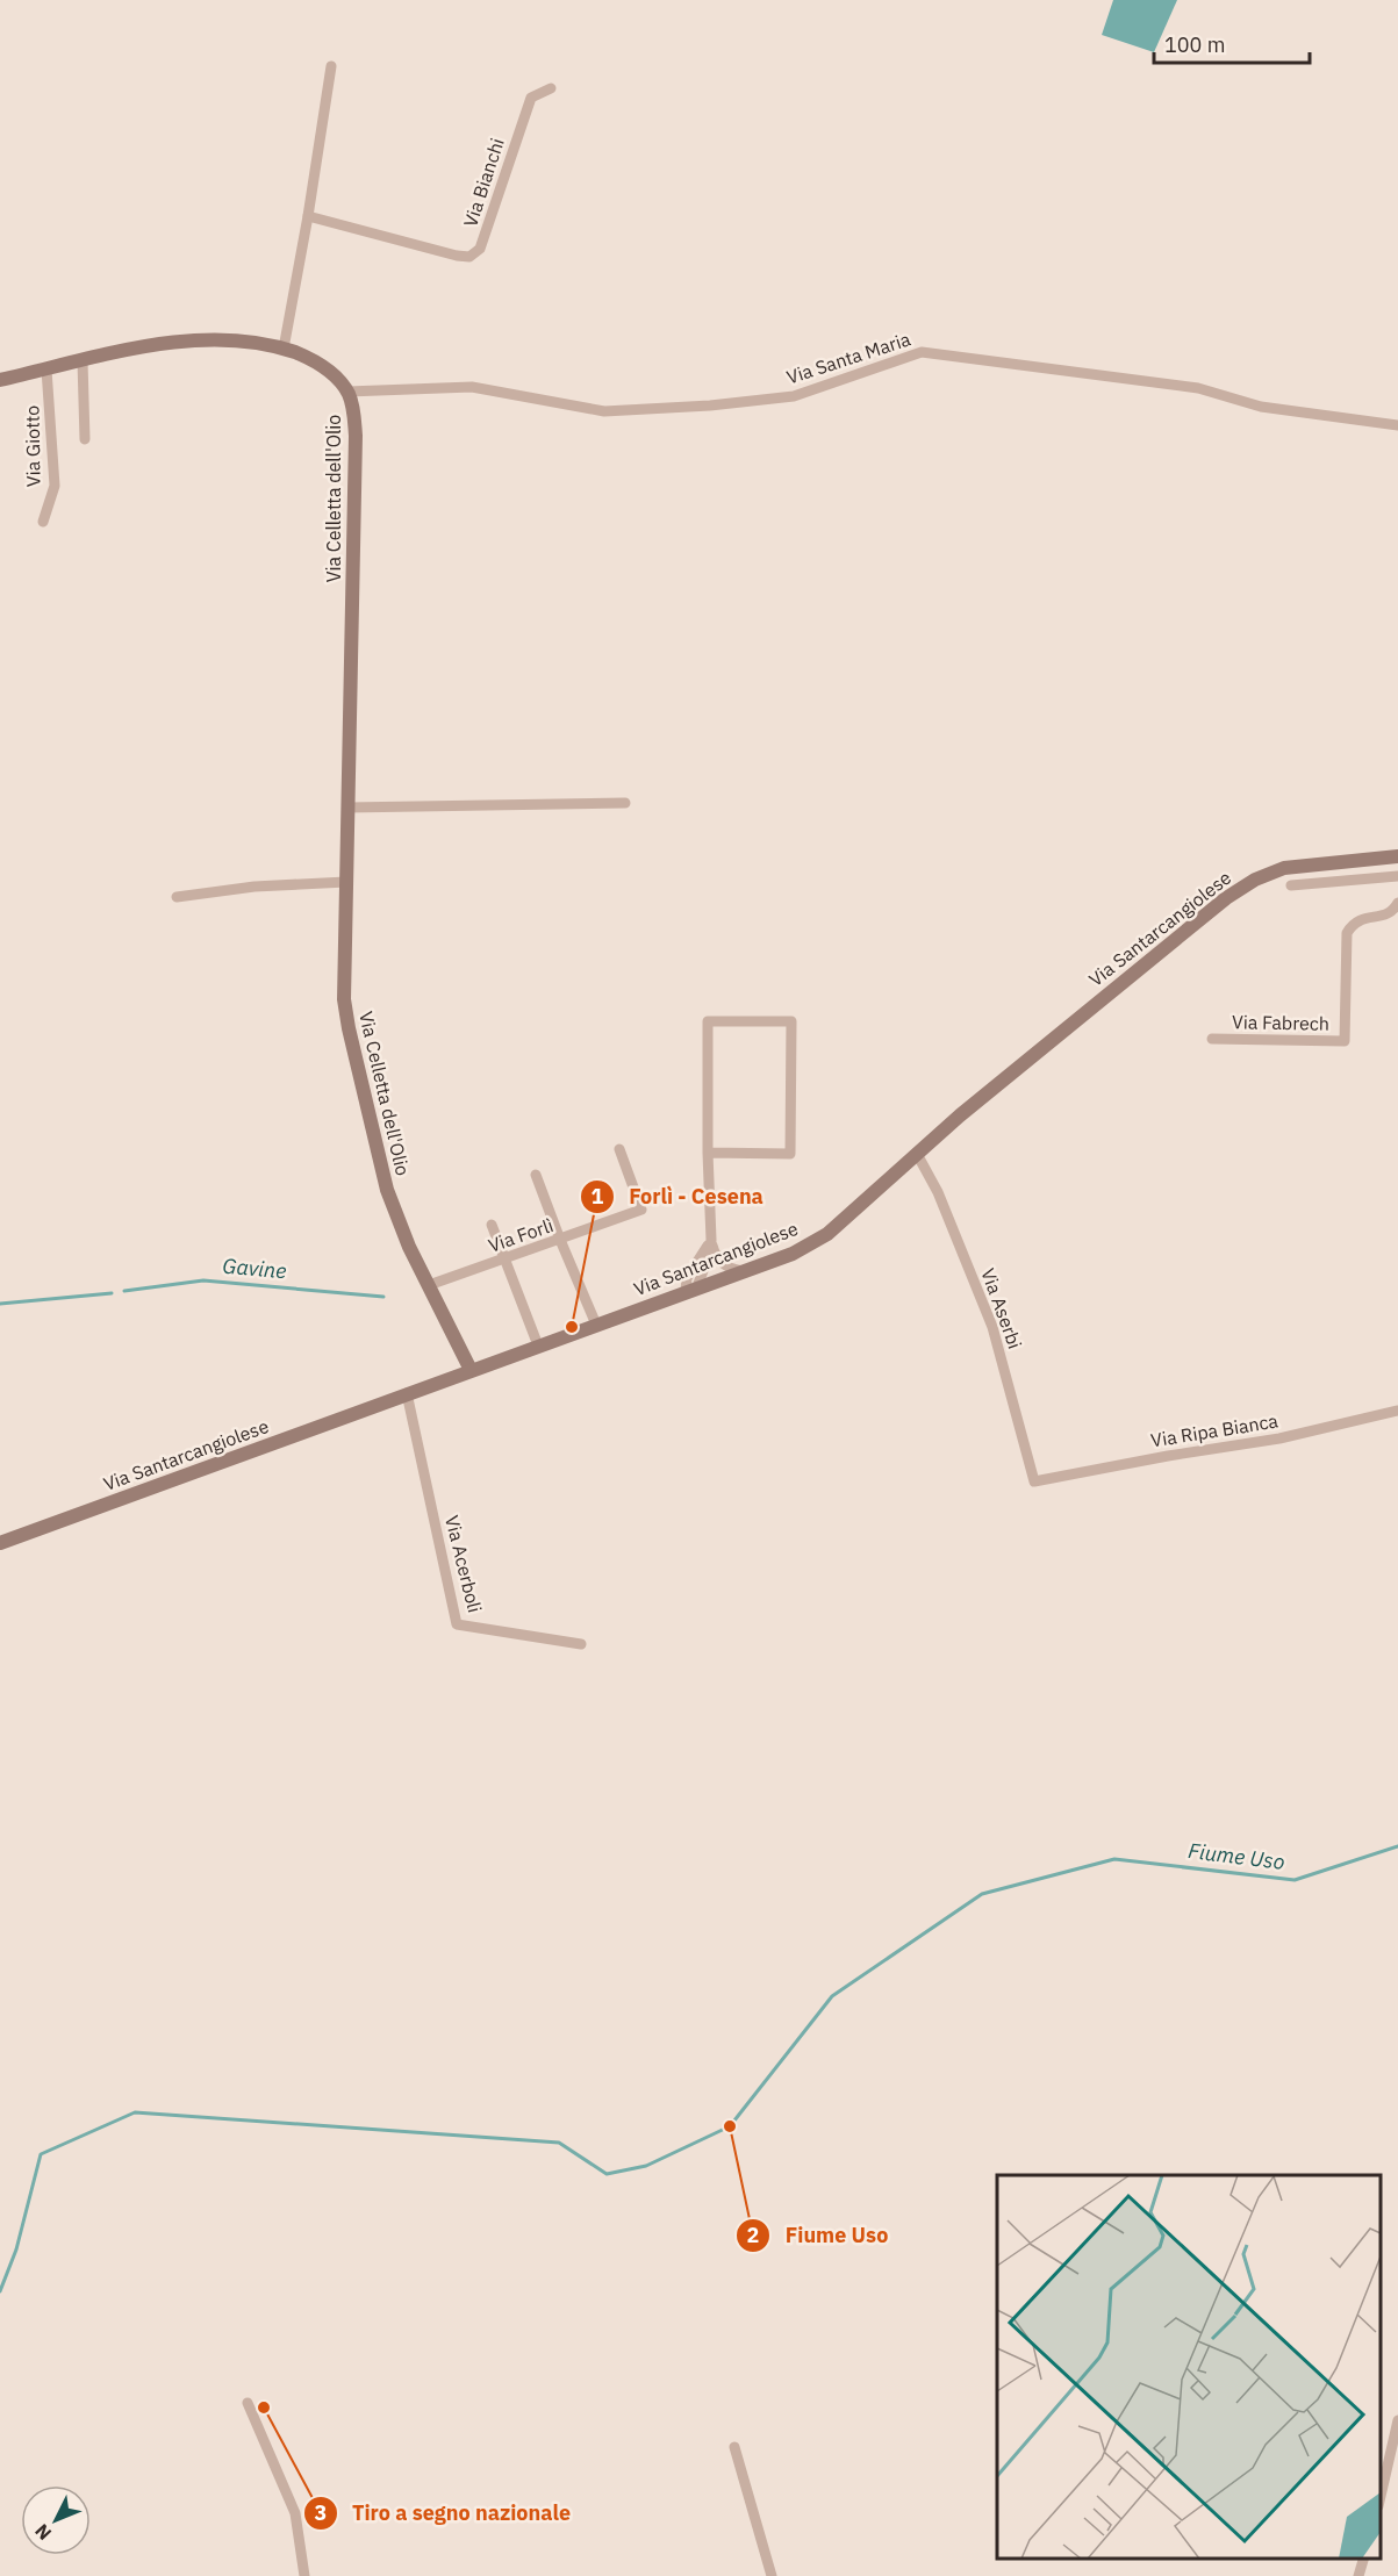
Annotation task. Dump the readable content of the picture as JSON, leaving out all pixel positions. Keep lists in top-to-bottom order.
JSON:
{
  "streets": {
    "main road": ["Via Celletta dell'Olio", "Via Santarcangiolese"],
    "street": [
      "Via Bianchi",
      "Via Santa Maria",
      "Via Giotto",
      "Via Fabrech",
      "Via Forlì",
      "Via Aserbi",
      "Via Ripa Bianca",
      "Via Acerboli"
    ]
  },
  "crossings": [
    ["Via Santa Maria", "Via Celletta dell'Olio"],
    ["Via Giotto", "Via Celletta dell'Olio"],
    ["Via Celletta dell'Olio", "Via Santarcangiolese"],
    ["Via Celletta dell'Olio", "Via Forlì"],
    ["Via Santarcangiolese", "Via Aserbi"],
    ["Via Santarcangiolese", "Via Acerboli"],
    ["Via Aserbi", "Via Ripa Bianca"]
  ],
  "water": ["Gavine", "Fiume Uso"],
  "places": ["Forlì - Cesena", "Fiume Uso", "Tiro a segno nazionale"],
  "scale_bar": "100 m",
  "north": "bottom left"
}
